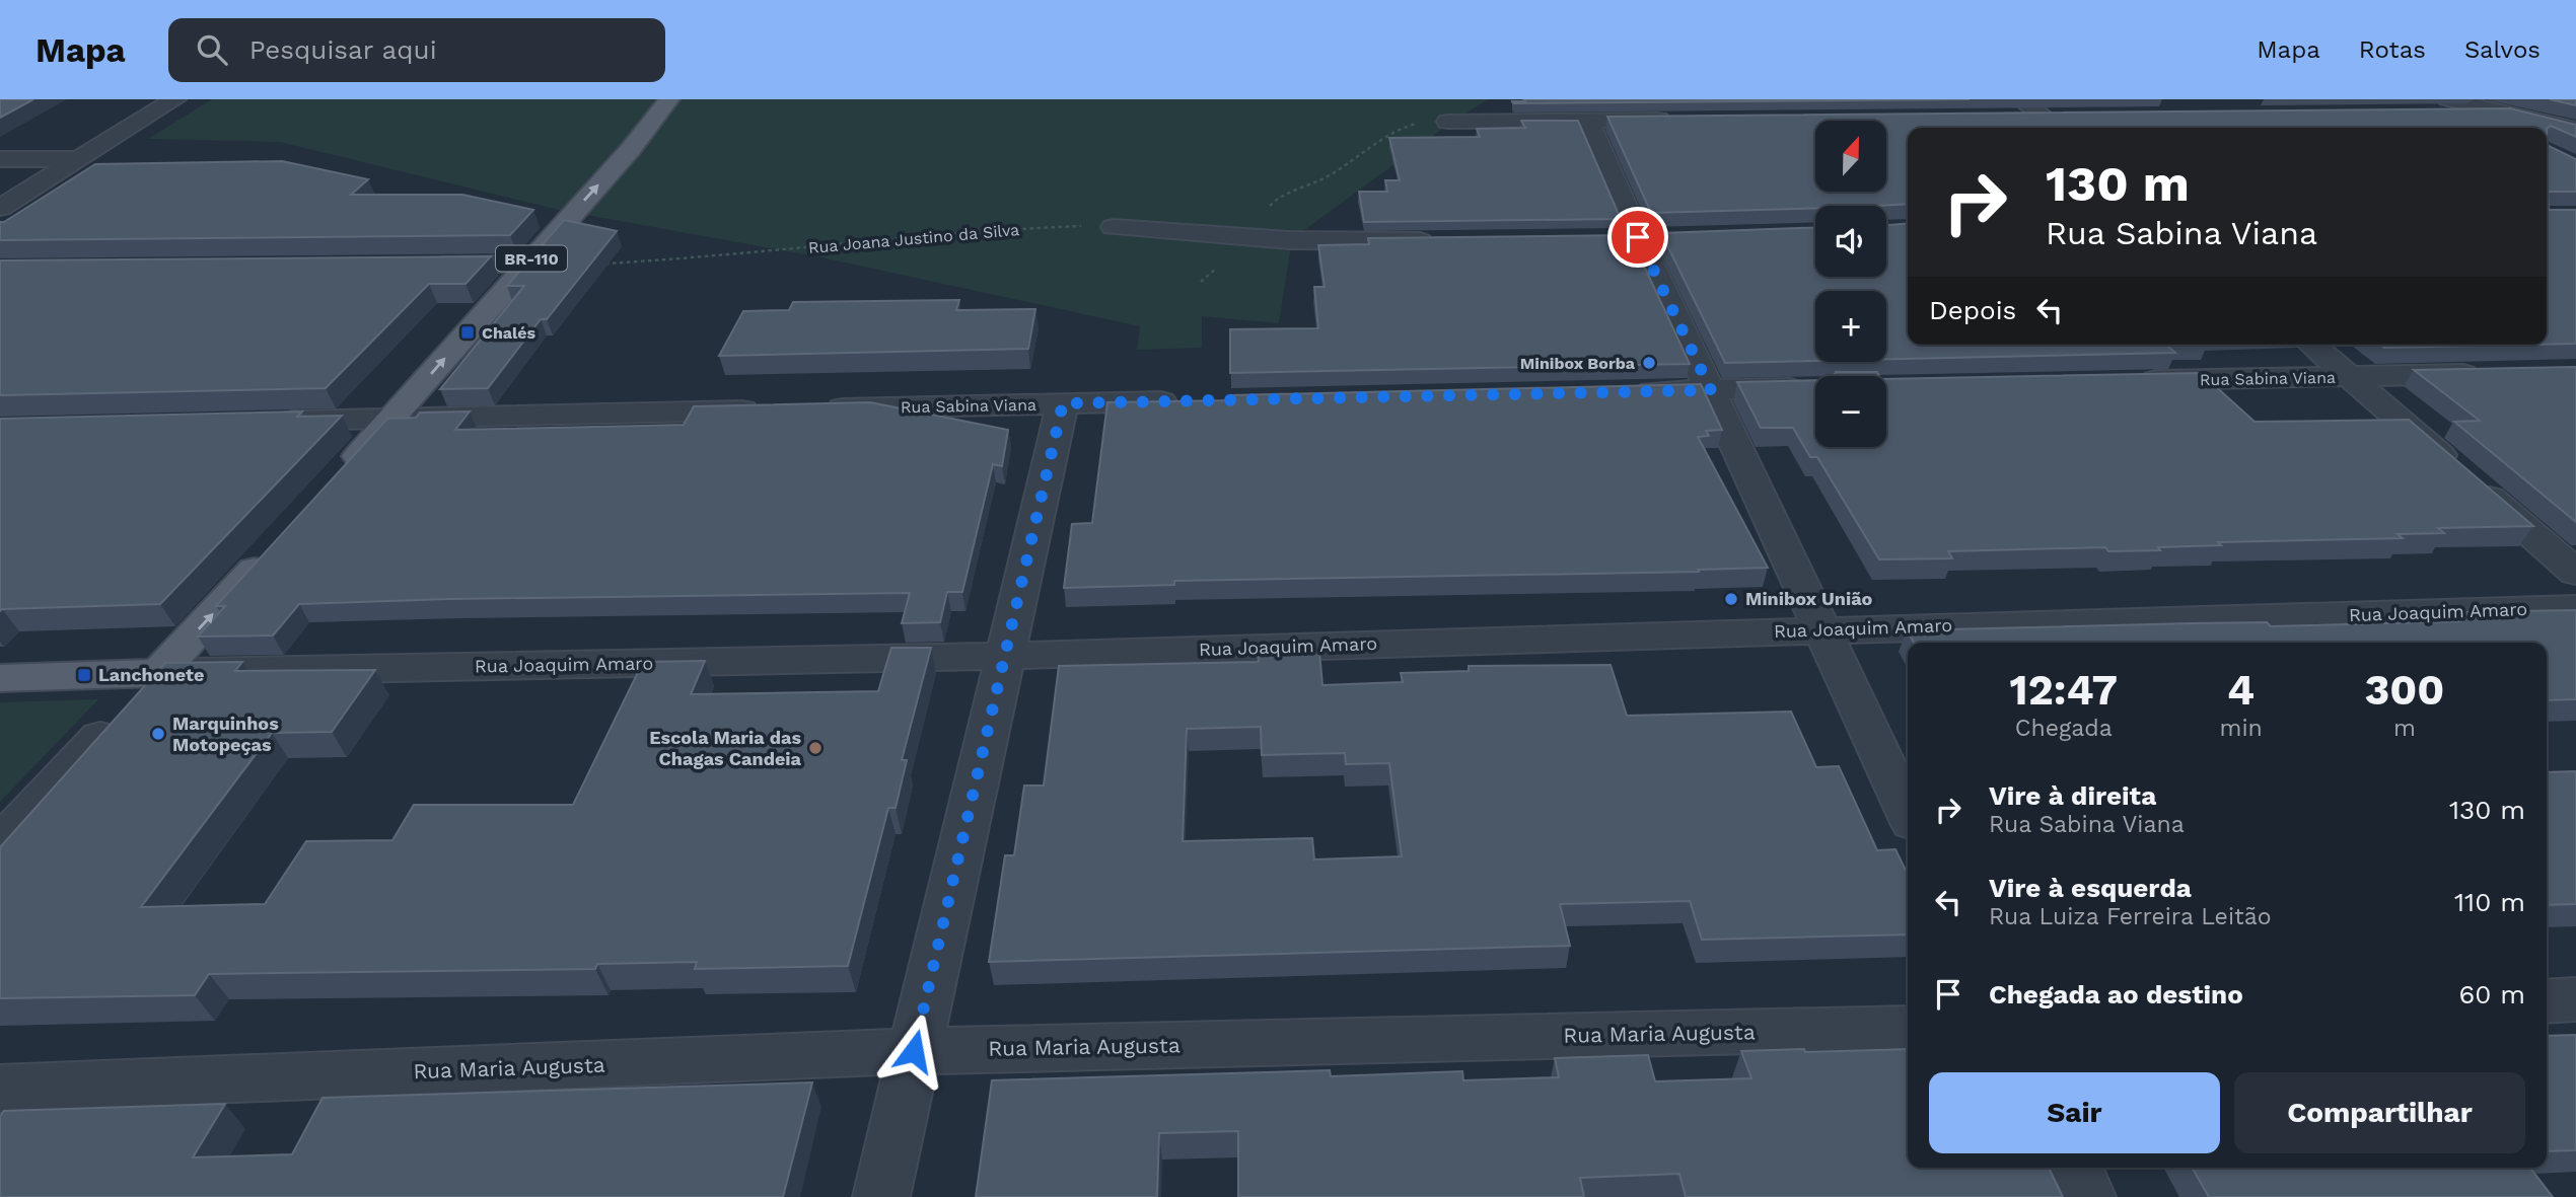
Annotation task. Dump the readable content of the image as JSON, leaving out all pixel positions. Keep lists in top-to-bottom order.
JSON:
{
  "streets": {
    "main road": ["BR-110", "Rua Joaquim Amaro"],
    "street": ["Rua Sabina Viana", "Rua Maria Augusta"],
    "path": ["Rua Joana Justino da Silva"]
  },
  "crossings": [
    ["Rua Joana Justino da Silva", "BR-110"]
  ],
  "places": {
    "transit": ["Chalés", "Lanchonete"],
    "other": [
      "Minibox Borba",
      "Minibox União",
      "Marquinhos Motopeças",
      "Escola Maria das Chagas Candeia"
    ]
  },
  "north": "top",
  "page": {
    "header": "Mapa",
    "search": "Pesquisar aqui",
    "nav": ["Mapa", "Rotas", "Salvos"],
    "map_buttons": ["+", "−"],
    "turn": ["130 m", "Rua Sabina Viana"],
    "then": "Depois",
    "eta": [
      "12:47",
      "Chegada",
      "4",
      "min",
      "300",
      "m"
    ],
    "list": [
      {
        "name": "Vire à direita",
        "note": "Rua Sabina Viana",
        "value": "130 m"
      },
      {
        "name": "Vire à esquerda",
        "note": "Rua Luiza Ferreira Leitão",
        "value": "110 m"
      },
      {
        "name": "Chegada ao destino",
        "value": "60 m"
      }
    ],
    "buttons": ["Sair", "Compartilhar"]
  }
}
